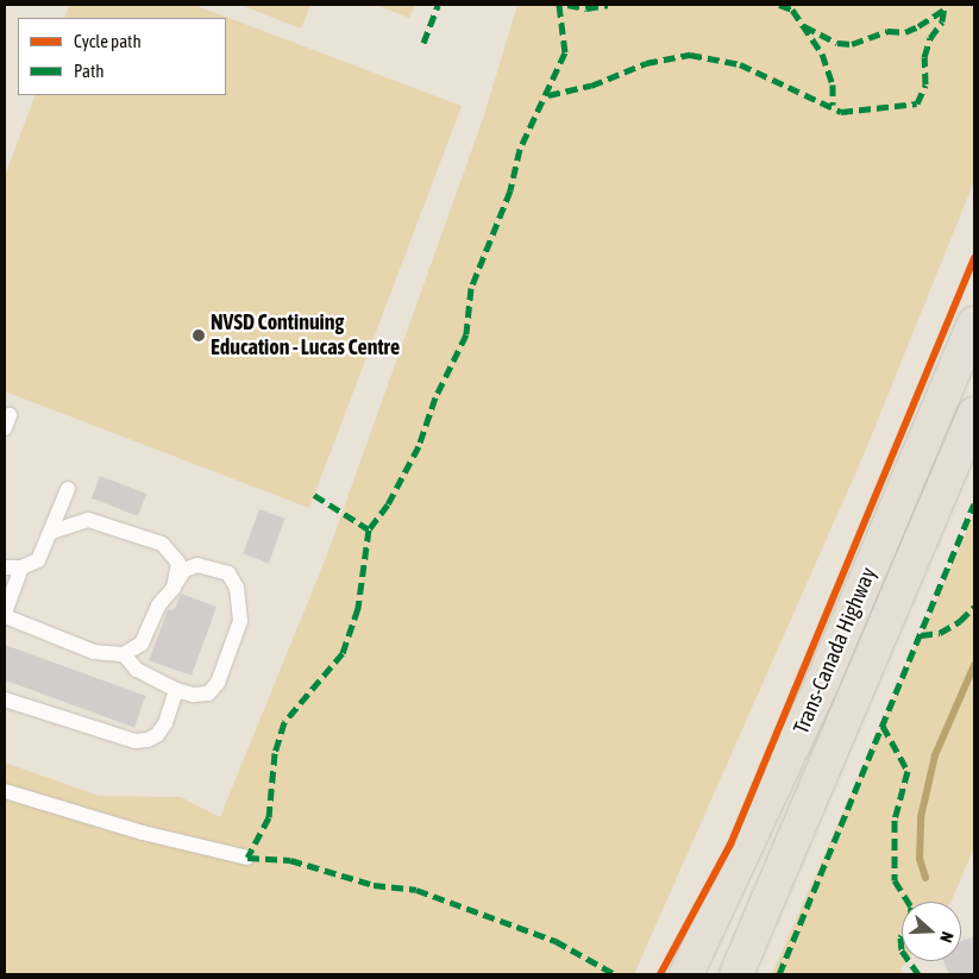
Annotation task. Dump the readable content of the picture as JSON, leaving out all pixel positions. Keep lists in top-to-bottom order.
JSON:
{
  "streets": {
    "highway": ["Trans-Canada Highway"]
  },
  "places": ["NVSD Continuing Education - Lucas Centre"],
  "legend": ["Cycle path", "Path"],
  "north": "right"
}
